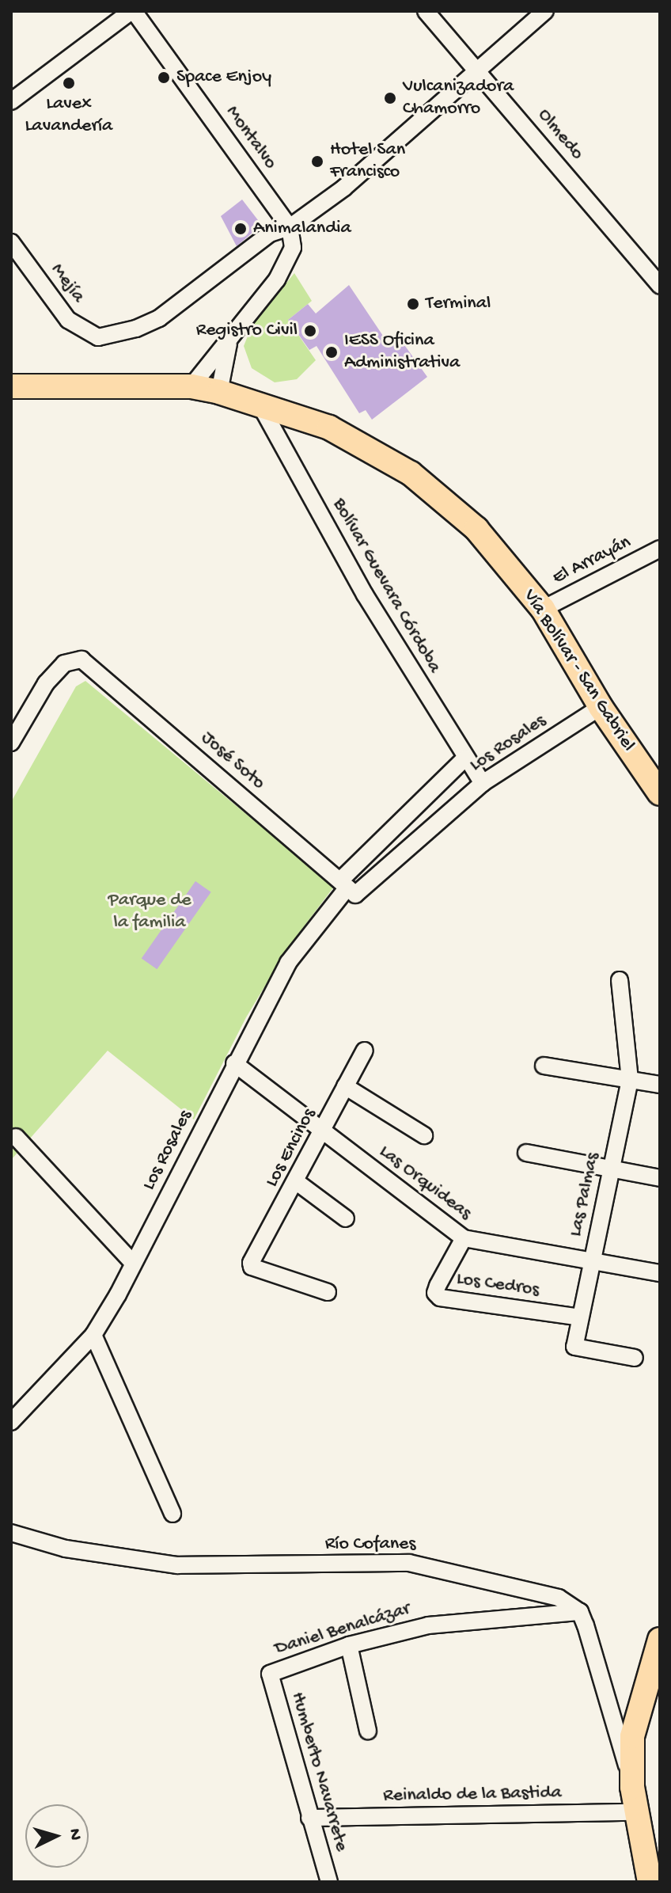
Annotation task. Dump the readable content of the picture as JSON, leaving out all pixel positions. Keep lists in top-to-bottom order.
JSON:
{
  "streets": {
    "highway": ["Vía Bolívar - San Gabriel"],
    "street": [
      "Olmedo",
      "Montalvo",
      "Mejía",
      "El Arrayán",
      "Bolívar Guevara Córdoba",
      "Los Rosales",
      "José Soto",
      "Los Encinos",
      "Las Orquideas",
      "Las Palmas",
      "Los Cedros",
      "Río Cofanes",
      "Daniel Benalcázar",
      "Humberto Navarrete",
      "Reinaldo de la Bastida"
    ]
  },
  "crossings": [
    ["Olmedo", "Mejía"],
    ["Montalvo", "Mejía"],
    ["El Arrayán", "Vía Bolívar - San Gabriel"],
    ["Bolívar Guevara Córdoba", "Vía Bolívar - San Gabriel"],
    ["Bolívar Guevara Córdoba", "Los Rosales"],
    ["Vía Bolívar - San Gabriel", "Los Rosales"],
    ["Los Rosales", "José Soto"],
    ["Los Rosales", "Las Orquideas"],
    ["Los Encinos", "Las Orquideas"],
    ["Las Orquideas", "Las Palmas"],
    ["Las Orquideas", "Los Cedros"],
    ["Las Palmas", "Los Cedros"],
    ["Río Cofanes", "Daniel Benalcázar"],
    ["Daniel Benalcázar", "Humberto Navarrete"],
    ["Humberto Navarrete", "Reinaldo de la Bastida"]
  ],
  "parks": ["Parque de la familia"],
  "places": [
    "Space Enjoy",
    "Lavex Lavandería",
    "Vulcanizadora Chamorro",
    "Hotel San Francisco",
    "Animalandia",
    "Terminal",
    "Registro Civil",
    "IESS Oficina Administrativa"
  ],
  "north": "right"
}
